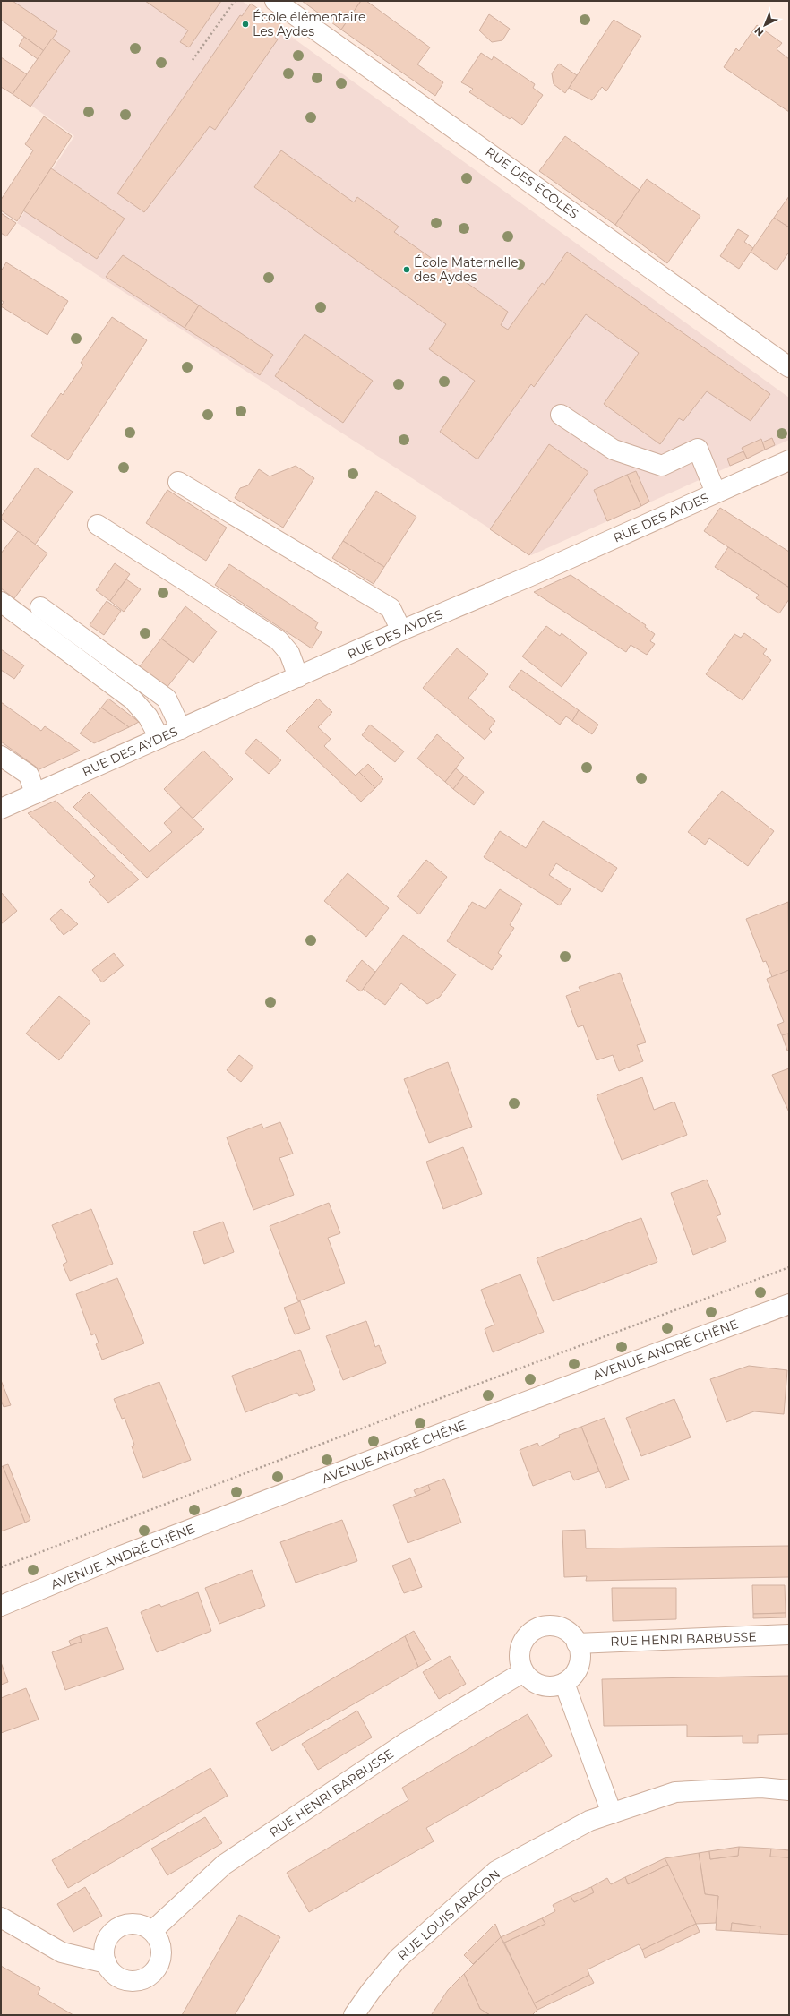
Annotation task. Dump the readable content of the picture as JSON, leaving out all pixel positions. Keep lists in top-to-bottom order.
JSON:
{
  "streets": {
    "street": [
      "RUE DES ÉCOLES",
      "RUE DES AYDES",
      "AVENUE ANDRÉ CHÊNE",
      "RUE HENRI BARBUSSE",
      "RUE LOUIS ARAGON"
    ]
  },
  "places": ["École élémentaire Les Aydes", "École Maternelle des Aydes"],
  "north": "bottom left"
}
